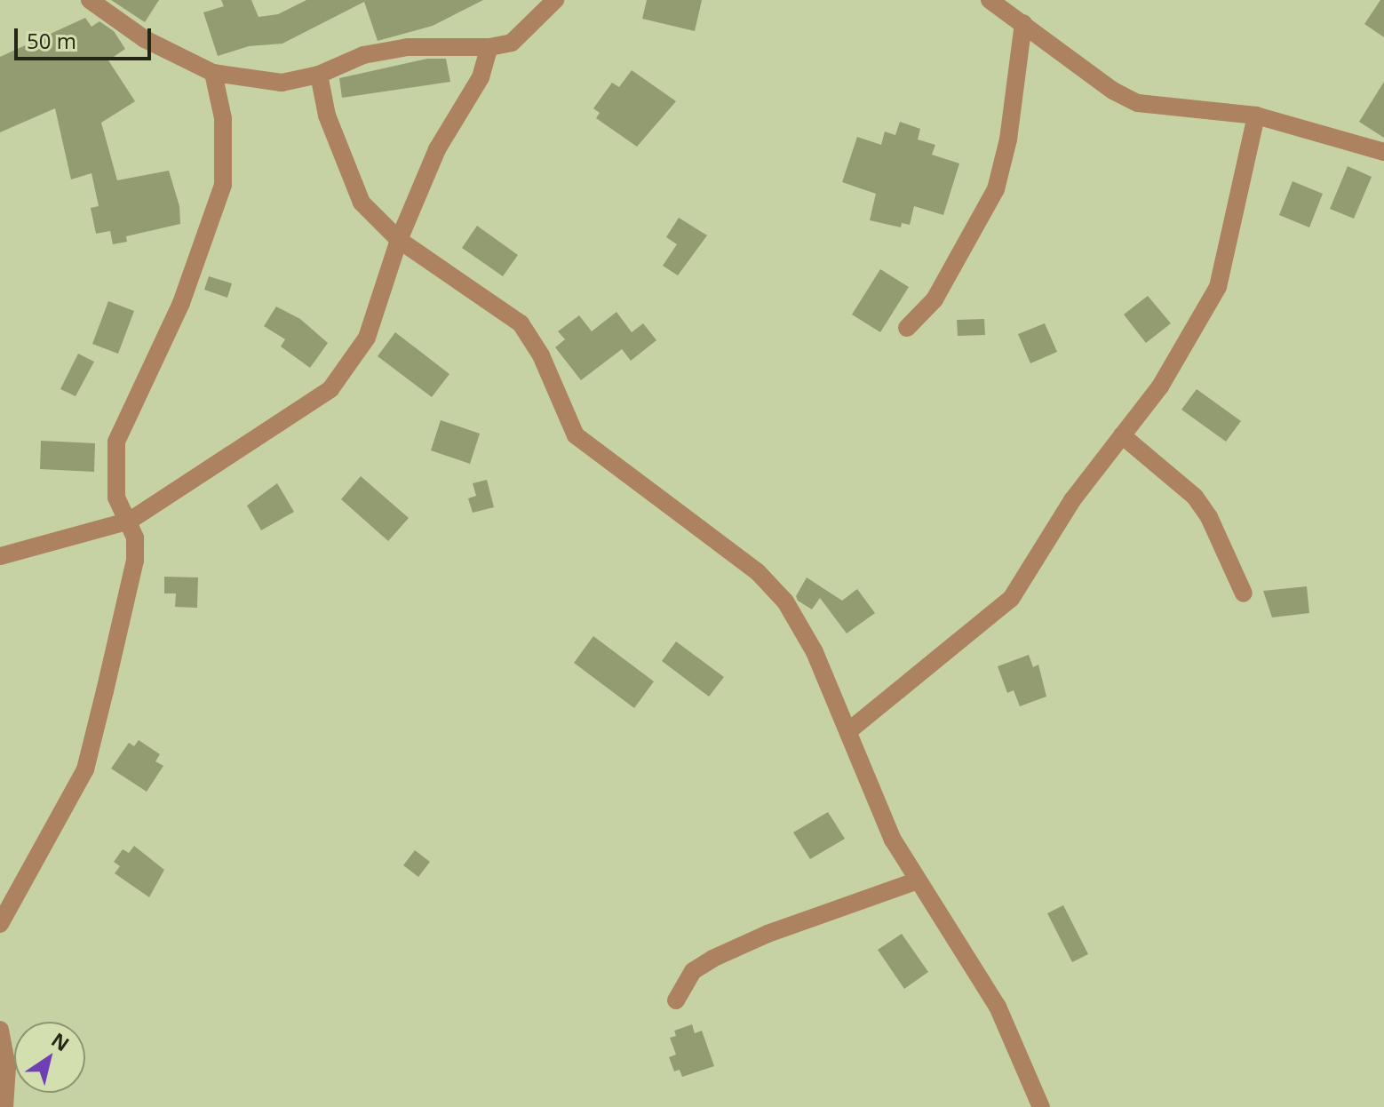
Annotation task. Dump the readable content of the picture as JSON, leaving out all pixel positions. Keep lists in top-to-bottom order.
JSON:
{
  "scale_bar": "50 m",
  "north": "top right"
}
